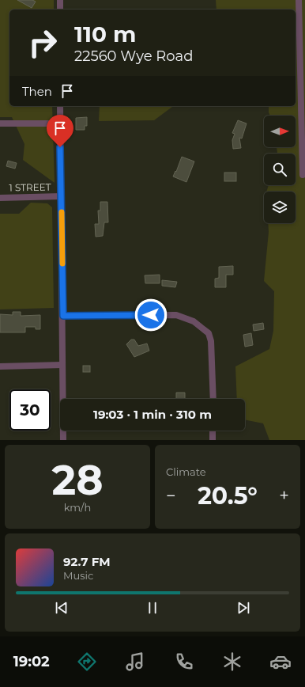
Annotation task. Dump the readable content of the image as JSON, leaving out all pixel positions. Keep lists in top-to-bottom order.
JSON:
{
  "streets": {
    "street": ["1 STREET"]
  },
  "north": "right",
  "page": {
    "turn": ["110 m", "22560 Wye Road"],
    "then": "Then",
    "limit": "30",
    "trip": "19:03 · 1 min · 310 m",
    "tile": [
      ["28", "km/h"],
      "Climate"
    ],
    "heat": ["−", "20.5°", "+"],
    "song": ["92.7 FM", "Music"],
    "tabs": "19:02"
  }
}
